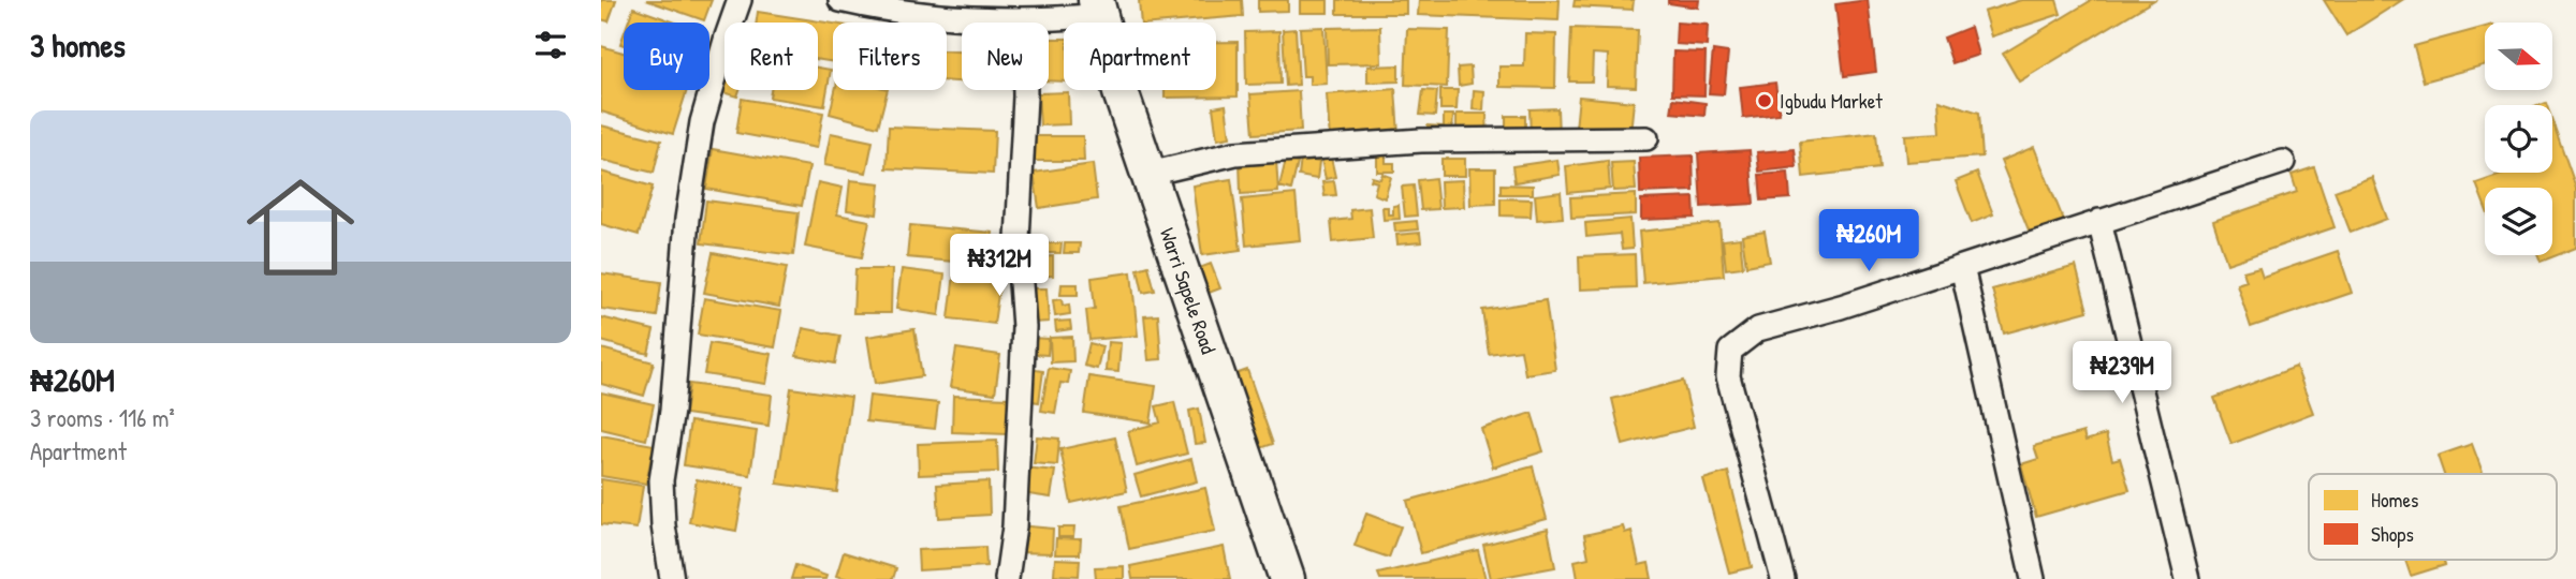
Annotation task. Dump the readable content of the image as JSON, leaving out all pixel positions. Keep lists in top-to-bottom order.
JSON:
{
  "streets": {
    "highway": ["Warri Sapele Road"]
  },
  "places": ["Igbudu Market"],
  "legend": ["Homes", "Shops"],
  "north": "right",
  "page": {
    "heading": "3 homes",
    "chip": [
      "Buy",
      "Rent",
      "Filters",
      "New",
      "Apartment"
    ],
    "list": [
      {
        "name": "₦260M",
        "note": "3 rooms · 116 m² · Apartment"
      }
    ],
    "price": ["₦260M", "₦312M", "₦239M"]
  }
}
